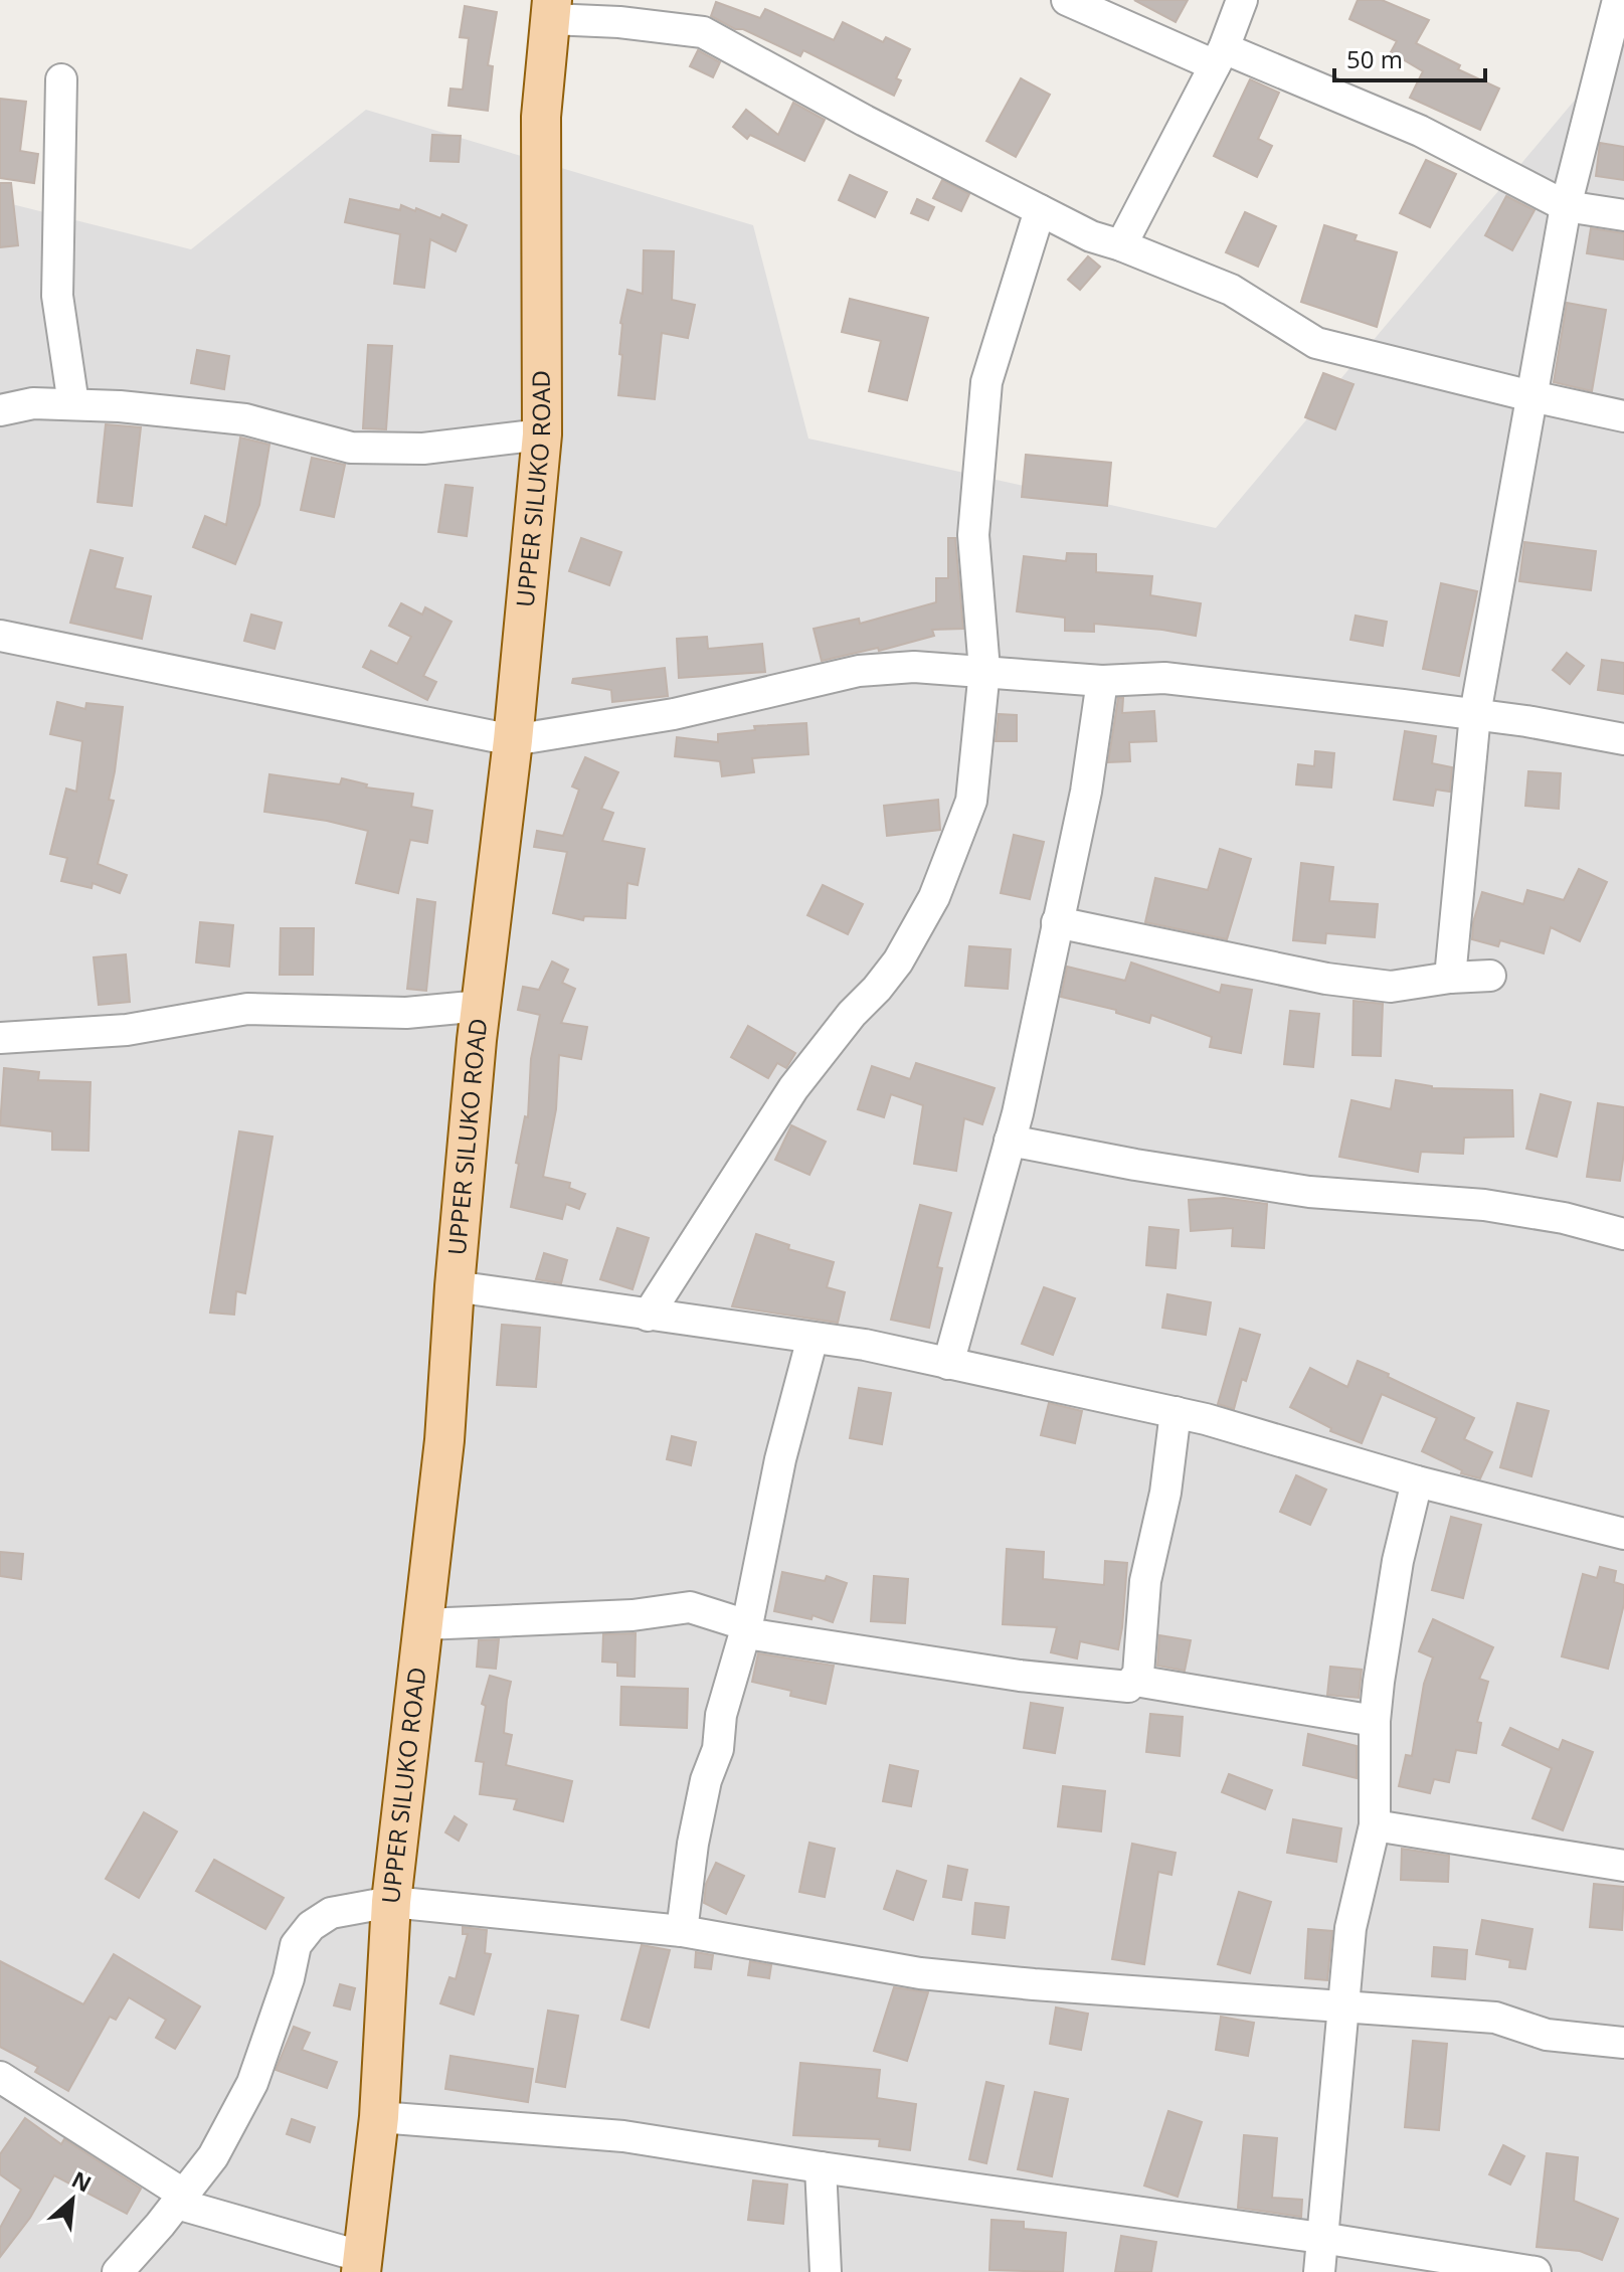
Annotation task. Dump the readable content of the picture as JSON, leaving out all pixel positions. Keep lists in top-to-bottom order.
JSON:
{
  "streets": {
    "main road": ["UPPER SILUKO ROAD"]
  },
  "scale_bar": "50 m",
  "north": "top right"
}
